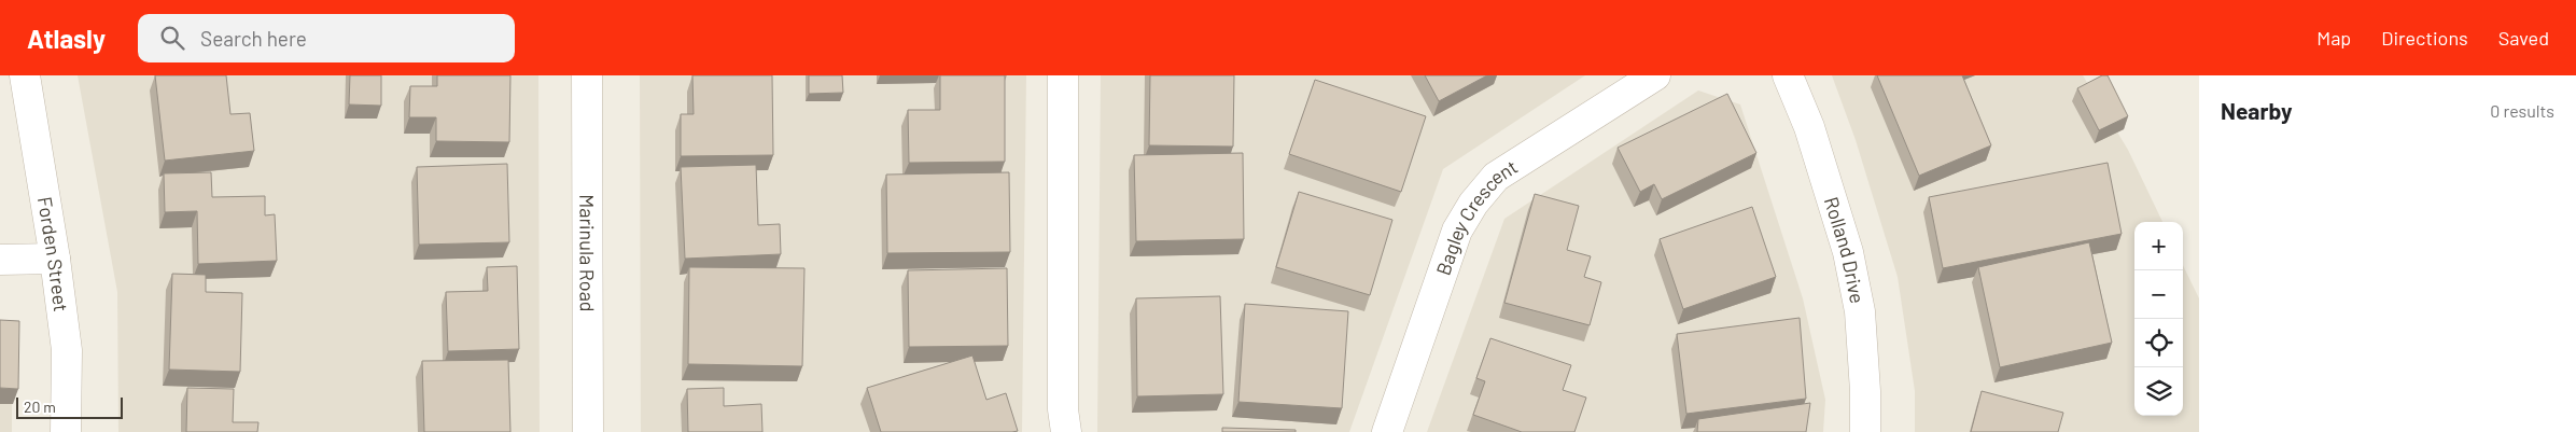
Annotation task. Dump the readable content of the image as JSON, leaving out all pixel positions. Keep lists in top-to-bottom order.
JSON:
{
  "streets": {
    "street": [
      "Bagley Crescent",
      "Rolland Drive",
      "Forden Street",
      "Marinula Road"
    ]
  },
  "scale_bar": "20 m",
  "page": {
    "header": "Atlasly",
    "search": "Search here",
    "nav": ["Map", "Directions", "Saved"],
    "heading": ["Nearby", "0 results"],
    "map_buttons": ["+", "−"],
    "scale": "20 m"
  }
}
